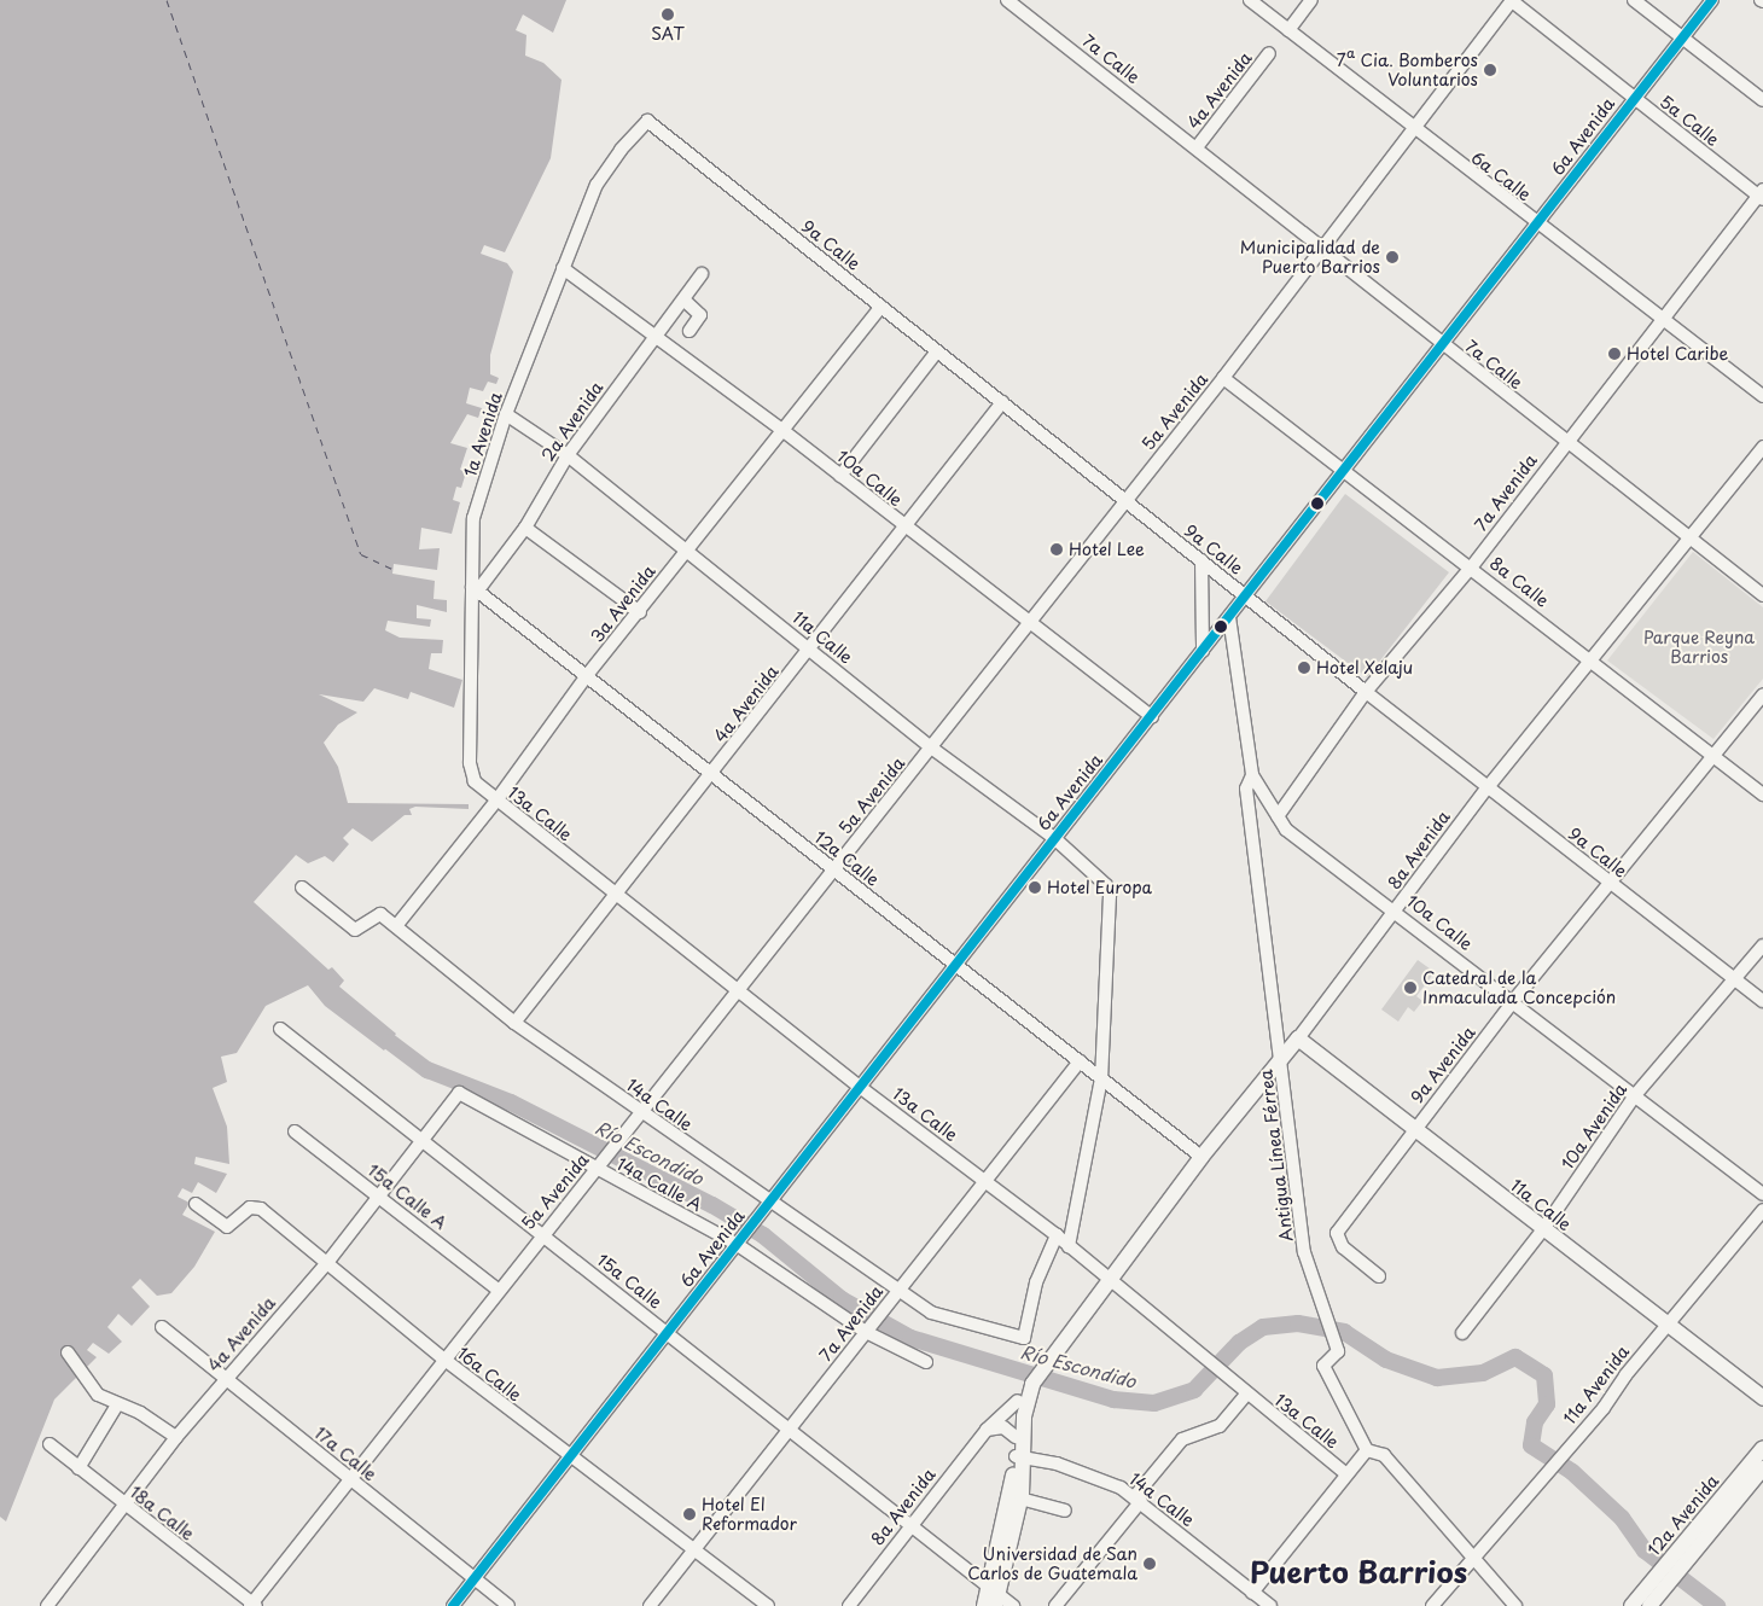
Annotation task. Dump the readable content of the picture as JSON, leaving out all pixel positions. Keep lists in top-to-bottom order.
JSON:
{
  "streets": {
    "main road": ["11a Calle", "8a Avenida", "12a Avenida"],
    "street": [
      "7a Calle",
      "4a Avenida",
      "5a Calle",
      "6a Avenida",
      "6a Calle",
      "9a Calle",
      "5a Avenida",
      "2a Avenida",
      "1a Avenida",
      "10a Calle",
      "7a Avenida",
      "8a Calle",
      "3a Avenida",
      "13a Calle",
      "12a Calle",
      "9a Avenida",
      "14a Calle",
      "10a Avenida",
      "Antigua Línea Férrea",
      "14a Calle A",
      "15a Calle A",
      "15a Calle",
      "16a Calle",
      "11a Avenida",
      "17a Calle",
      "18a Calle"
    ]
  },
  "crossings": [
    ["7a Calle", "4a Avenida"],
    ["7a Calle", "6a Avenida"],
    ["7a Calle", "5a Avenida"],
    ["7a Calle", "7a Avenida"],
    ["7a Calle", "8a Avenida"],
    ["4a Avenida", "9a Calle"],
    ["4a Avenida", "10a Calle"],
    ["4a Avenida", "11a Calle"],
    ["4a Avenida", "13a Calle"],
    ["4a Avenida", "12a Calle"],
    ["4a Avenida", "14a Calle"],
    ["4a Avenida", "14a Calle A"],
    ["4a Avenida", "15a Calle A"],
    ["4a Avenida", "15a Calle"],
    ["4a Avenida", "16a Calle"],
    ["4a Avenida", "17a Calle"],
    ["4a Avenida", "18a Calle"],
    ["5a Calle", "6a Avenida"],
    ["5a Calle", "5a Avenida"],
    ["5a Calle", "7a Avenida"],
    ["6a Avenida", "6a Calle"],
    ["6a Avenida", "9a Calle"],
    ["6a Avenida", "10a Calle"],
    ["6a Avenida", "8a Calle"],
    ["6a Avenida", "11a Calle"],
    ["6a Avenida", "13a Calle"],
    ["6a Avenida", "12a Calle"],
    ["6a Avenida", "14a Calle"],
    ["6a Avenida", "Antigua Línea Férrea"],
    ["6a Avenida", "14a Calle A"],
    ["6a Avenida", "15a Calle"],
    ["6a Avenida", "16a Calle"],
    ["6a Avenida", "17a Calle"],
    ["6a Calle", "5a Avenida"],
    ["6a Calle", "7a Avenida"],
    ["9a Calle", "5a Avenida"],
    ["9a Calle", "1a Avenida"],
    ["9a Calle", "7a Avenida"],
    ["9a Calle", "3a Avenida"],
    ["9a Calle", "8a Avenida"],
    ["9a Calle", "9a Avenida"],
    ["9a Calle", "10a Avenida"],
    ["5a Avenida", "10a Calle"],
    ["5a Avenida", "8a Calle"],
    ["5a Avenida", "11a Calle"],
    ["5a Avenida", "13a Calle"],
    ["5a Avenida", "12a Calle"],
    ["5a Avenida", "14a Calle"],
    ["5a Avenida", "14a Calle A"],
    ["5a Avenida", "15a Calle A"],
    ["5a Avenida", "15a Calle"],
    ["5a Avenida", "16a Calle"],
    ["5a Avenida", "17a Calle"],
    ["5a Avenida", "18a Calle"],
    ["2a Avenida", "1a Avenida"],
    ["2a Avenida", "10a Calle"],
    ["2a Avenida", "11a Calle"],
    ["2a Avenida", "12a Calle"],
    ["1a Avenida", "10a Calle"],
    ["1a Avenida", "11a Calle"],
    ["1a Avenida", "13a Calle"],
    ["1a Avenida", "12a Calle"],
    ["10a Calle", "7a Avenida"],
    ["10a Calle", "3a Avenida"],
    ["10a Calle", "8a Avenida"],
    ["10a Calle", "9a Avenida"],
    ["10a Calle", "10a Avenida"],
    ["10a Calle", "Antigua Línea Férrea"],
    ["7a Avenida", "8a Calle"],
    ["7a Avenida", "13a Calle"],
    ["7a Avenida", "12a Calle"],
    ["7a Avenida", "14a Calle"],
    ["7a Avenida", "14a Calle A"],
    ["7a Avenida", "15a Calle"],
    ["7a Avenida", "16a Calle"],
    ["8a Calle", "8a Avenida"],
    ["8a Calle", "9a Avenida"],
    ["3a Avenida", "11a Calle"],
    ["3a Avenida", "13a Calle"],
    ["3a Avenida", "12a Calle"],
    ["3a Avenida", "14a Calle"],
    ["11a Calle", "8a Avenida"],
    ["11a Calle", "12a Calle"],
    ["11a Calle", "9a Avenida"],
    ["11a Calle", "10a Avenida"],
    ["11a Calle", "11a Avenida"],
    ["13a Calle", "8a Avenida"],
    ["13a Calle", "14a Calle"],
    ["8a Avenida", "12a Calle"],
    ["8a Avenida", "14a Calle"],
    ["8a Avenida", "Antigua Línea Férrea"],
    ["8a Avenida", "15a Calle"]
  ],
  "districts": ["Puerto Barrios"],
  "water": ["Río Escondido"],
  "parks": ["Parque Reyna Barrios"],
  "places": [
    "SAT",
    "7ª Cia. Bomberos Voluntarios",
    "Municipalidad de Puerto Barrios",
    "Hotel Caribe",
    "Hotel Lee",
    "Hotel Xelaju",
    "Hotel Europa",
    "Catedral de la Inmaculada Concepción",
    "Hotel El Reformador",
    "Universidad de San Carlos de Guatemala"
  ]
}
